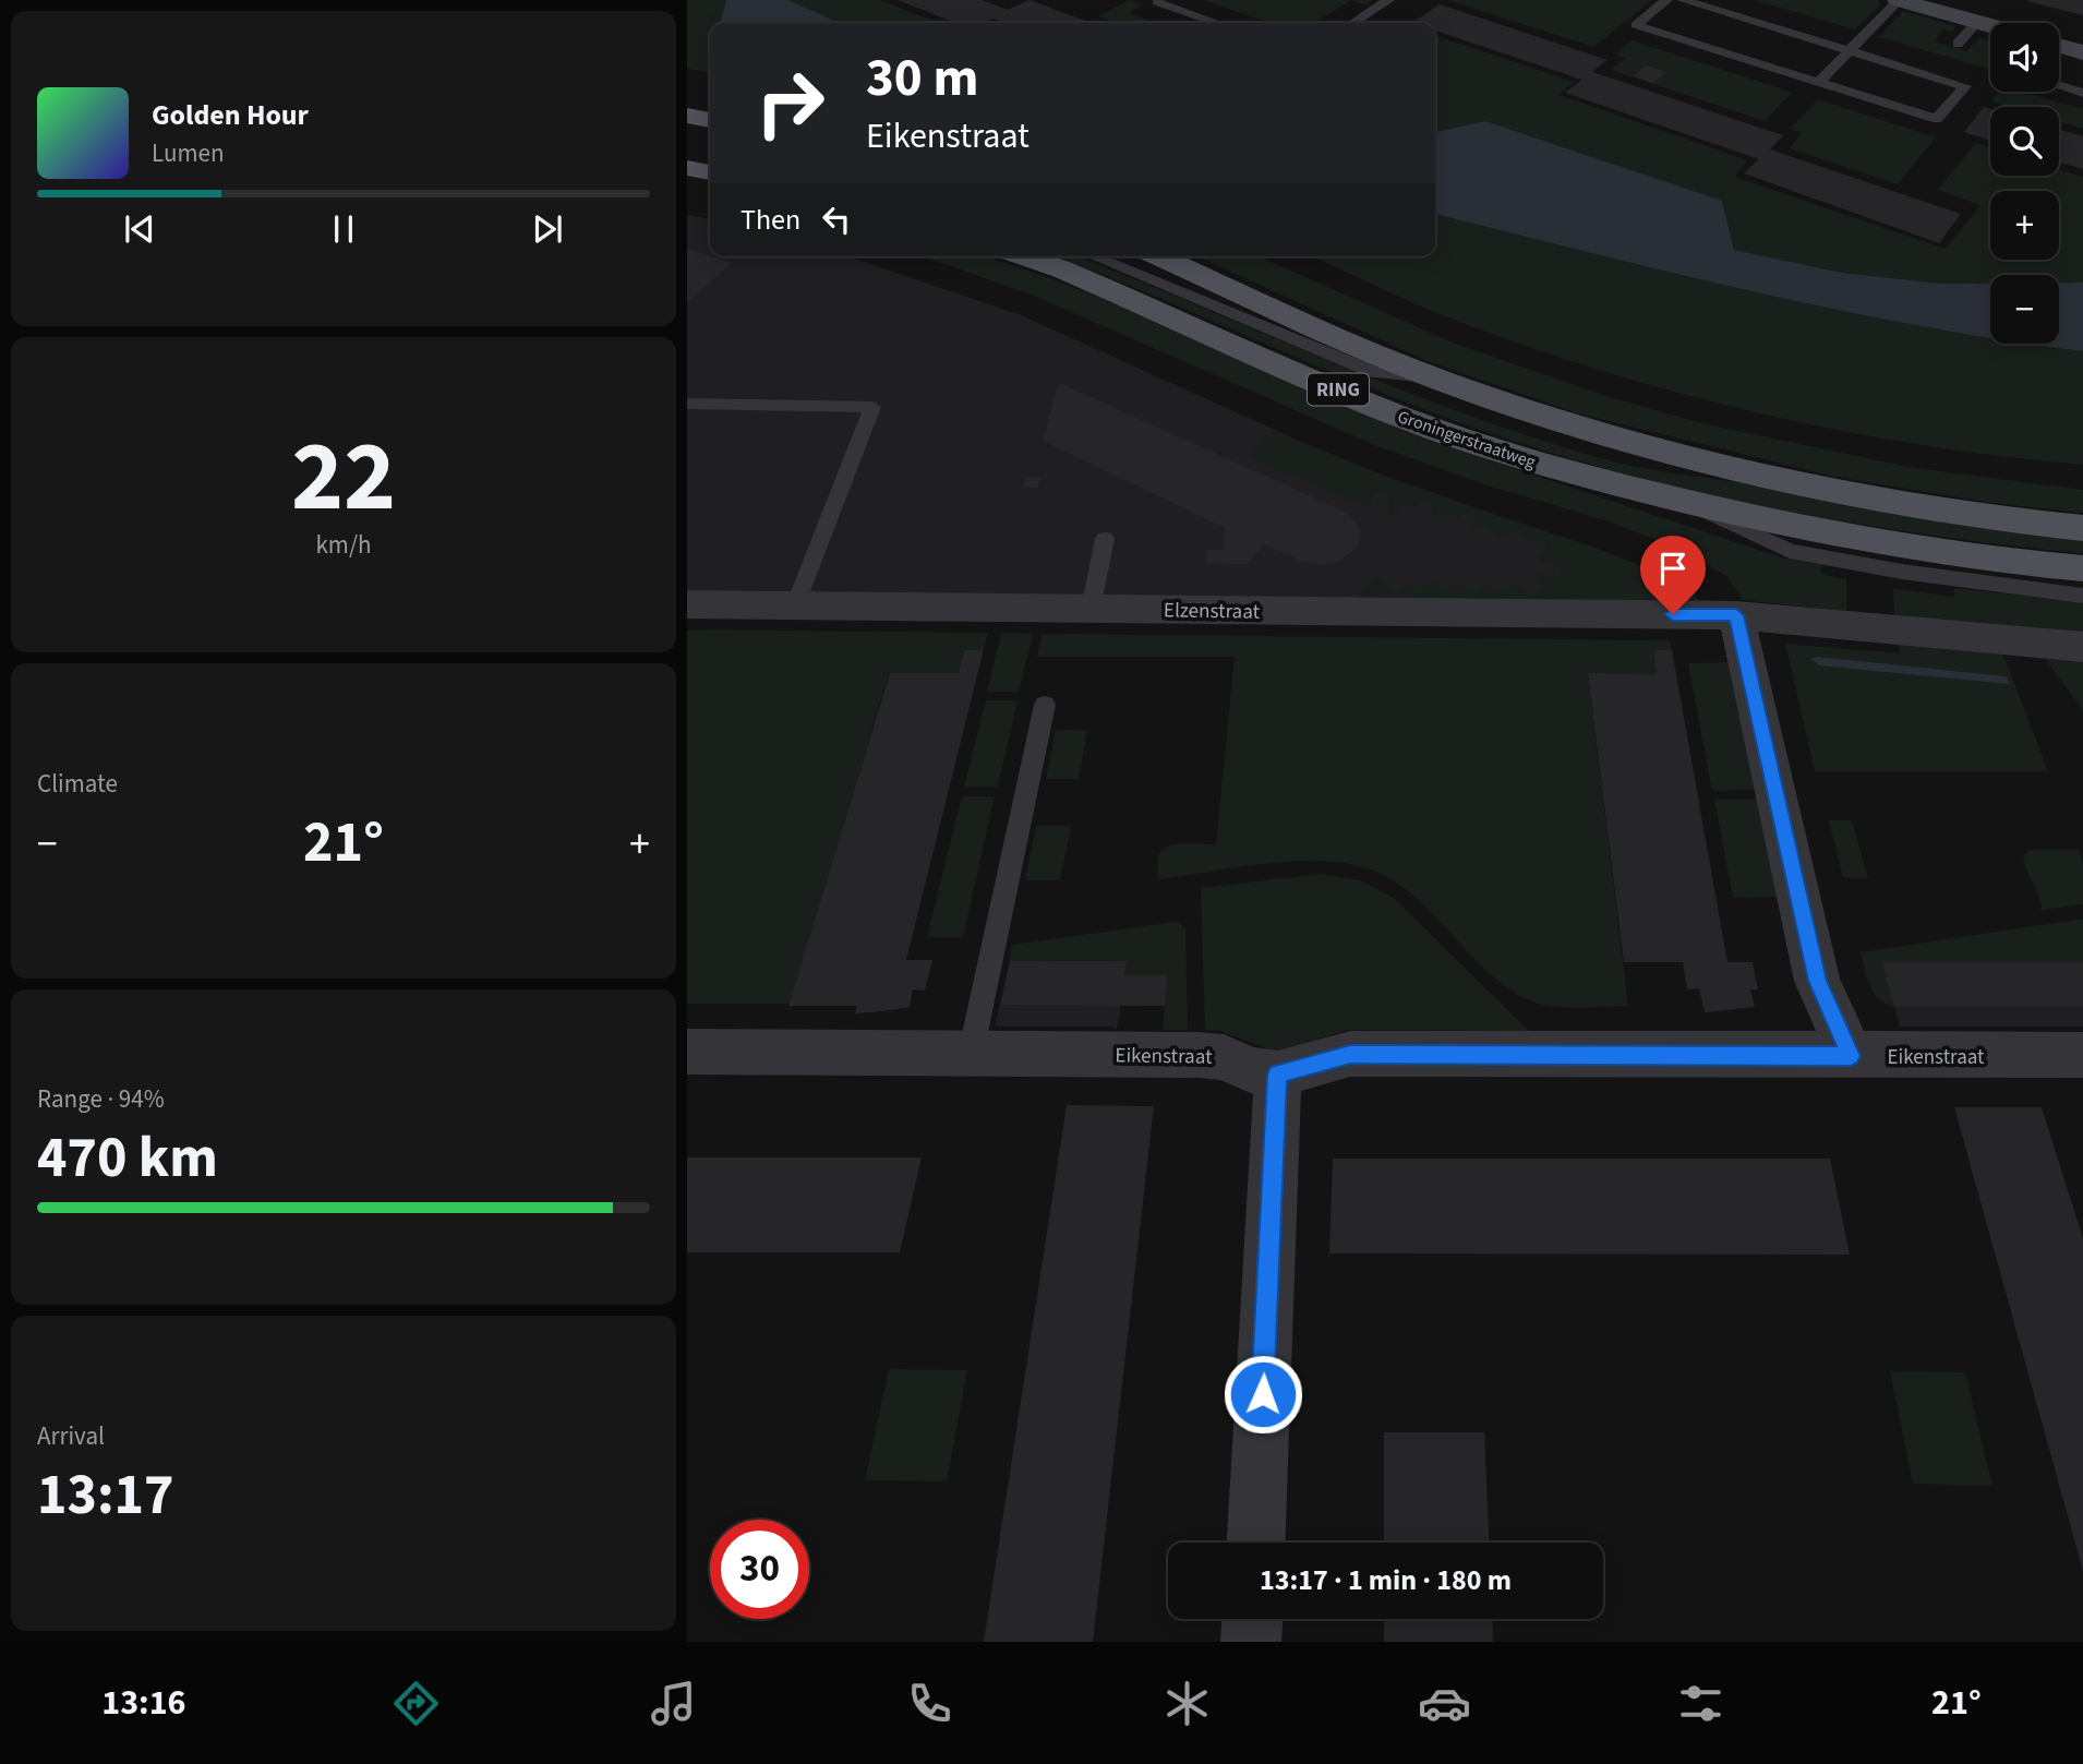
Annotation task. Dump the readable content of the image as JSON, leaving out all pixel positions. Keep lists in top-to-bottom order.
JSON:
{
  "streets": {
    "main road": ["RING", "Groningerstraatweg"],
    "street": ["Elzenstraat", "Eikenstraat"]
  },
  "page": {
    "map_buttons": ["+", "−"],
    "turn": ["30 m", "Eikenstraat"],
    "song": ["Golden Hour", "Lumen"],
    "then": "Then",
    "tile": [
      ["22", "km/h"],
      "Climate",
      ["Range · 94%", "470 km"],
      ["Arrival", "13:17"]
    ],
    "heat": ["−", "21°", "+"],
    "limit": "30",
    "trip": "13:17 · 1 min · 180 m",
    "tabs": ["13:16", "21°"]
  }
}
